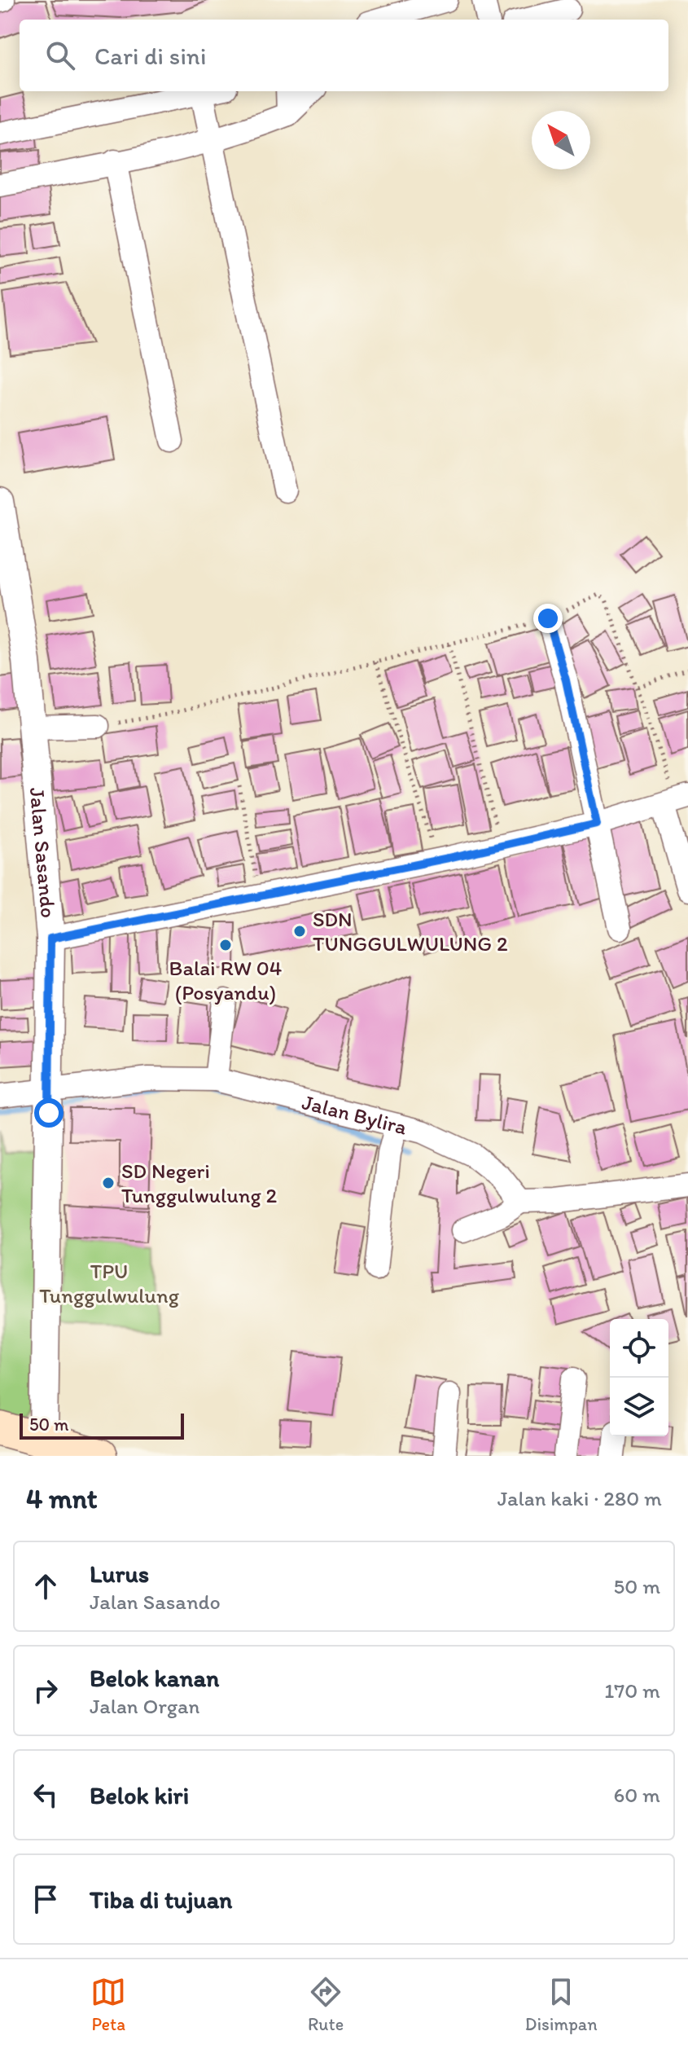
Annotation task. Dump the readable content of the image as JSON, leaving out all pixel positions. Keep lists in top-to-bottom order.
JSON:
{
  "streets": {
    "street": ["Jalan Sasando", "Jalan Bylira"]
  },
  "crossings": [
    ["Jalan Sasando", "Jalan Bylira"]
  ],
  "parks": ["TPU Tunggulwulung"],
  "places": ["SDN TUNGGULWULUNG 2", "Balai RW 04 (Posyandu)", "SD Negeri Tunggulwulung 2"],
  "scale_bar": "50 m",
  "north": "top left",
  "page": {
    "search": "Cari di sini",
    "scale": "50 m",
    "heading": ["4 mnt", "Jalan kaki · 280 m"],
    "list": [
      ["Lurus", "Jalan Sasando", "50 m"],
      ["Belok kanan", "Jalan Organ", "170 m"],
      ["Belok kiri", "60 m"],
      "Tiba di tujuan"
    ],
    "nav": ["Peta", "Rute", "Disimpan"]
  }
}
